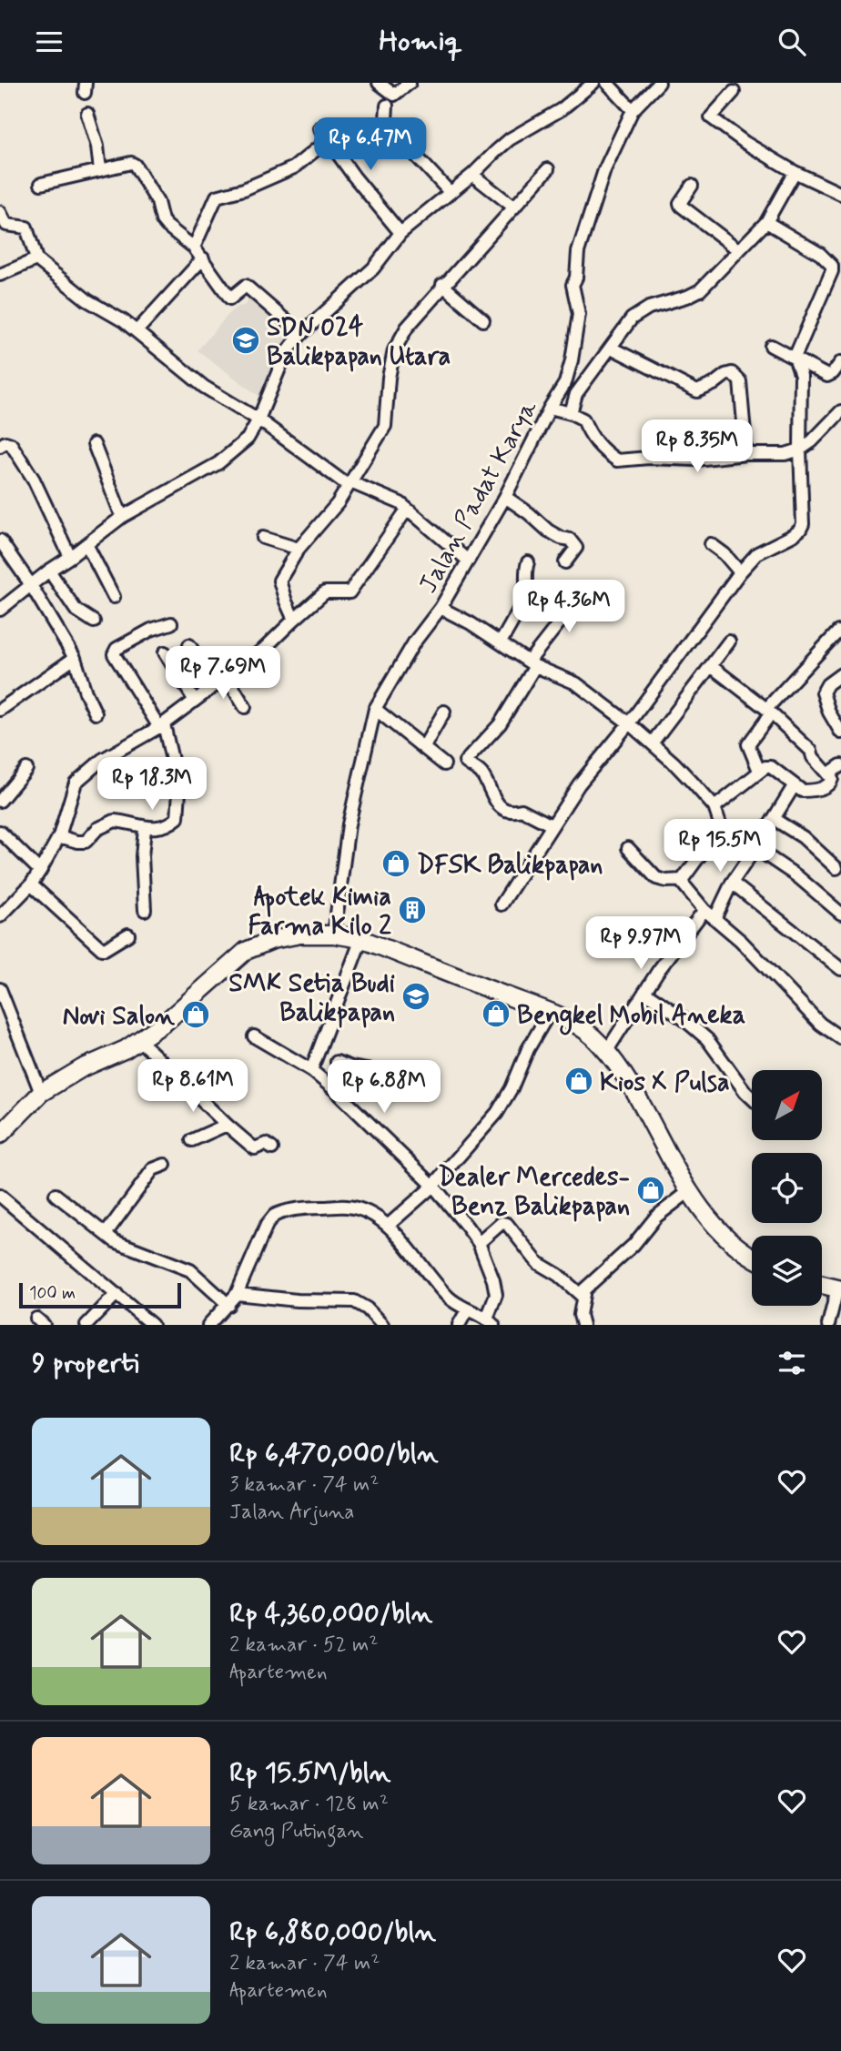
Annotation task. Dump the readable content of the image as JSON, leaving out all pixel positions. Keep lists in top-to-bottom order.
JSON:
{
  "streets": {
    "street": ["Jalan Padat Karya"]
  },
  "places": {
    "school or university": ["SDN 024 Balikpapan Utara", "SMK Setia Budi Balikpapan"],
    "shop": [
      "DFSK Balikpapan",
      "Bengkel Mobil Aneka",
      "Novi Salon",
      "Kios X Pulsa",
      "Dealer Mercedes- Benz Balikpapan"
    ],
    "building": ["Apotek Kimia Farma Kilo 2"]
  },
  "scale_bar": "100 m",
  "north": "top right",
  "page": {
    "header": "Homiq",
    "price": [
      "Rp 6.47M",
      "Rp 8.35M",
      "Rp 4.36M",
      "Rp 7.69M",
      "Rp 18.3M",
      "Rp 15.5M",
      "Rp 9.97M",
      "Rp 8.61M",
      "Rp 6.88M"
    ],
    "scale": "100 m",
    "heading": "9 properti",
    "list": [
      {
        "name": "Rp 6,470,000/bln",
        "note": "3 kamar · 74 m² · Jalan Arjuna"
      },
      {
        "name": "Rp 4,360,000/bln",
        "note": "2 kamar · 52 m² · Apartemen"
      },
      {
        "name": "Rp 15.5M/bln",
        "note": "5 kamar · 128 m² · Gang Putingan"
      },
      {
        "name": "Rp 6,880,000/bln",
        "note": "2 kamar · 74 m² · Apartemen"
      }
    ]
  }
}
